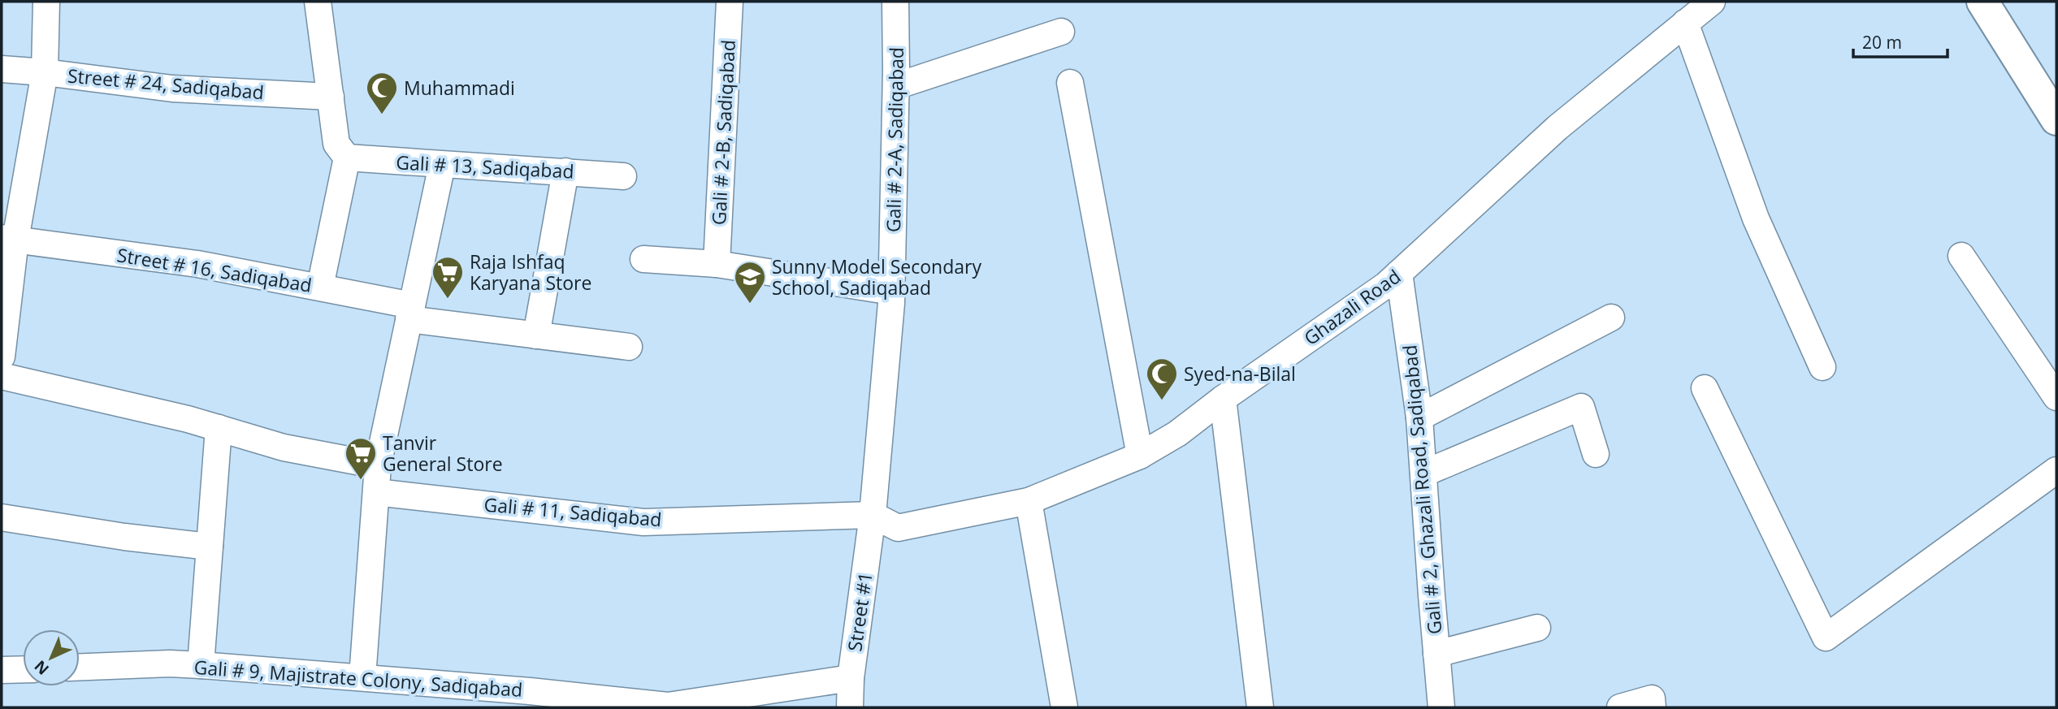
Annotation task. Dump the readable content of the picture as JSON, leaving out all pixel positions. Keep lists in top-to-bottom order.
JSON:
{
  "streets": {
    "street": [
      "Street # 24, Sadiqabad",
      "Gali # 2-B, Sadiqabad",
      "Gali # 2-A, Sadiqabad",
      "Gali # 13, Sadiqabad",
      "Street # 16, Sadiqabad",
      "Ghazali Road",
      "Gali # 2, Ghazali Road, Sadiqabad",
      "Gali # 11, Sadiqabad",
      "Street #1",
      "Gali # 9, Majistrate Colony, Sadiqabad"
    ]
  },
  "crossings": [
    ["Gali # 2-A, Sadiqabad", "Ghazali Road"],
    ["Gali # 2-A, Sadiqabad", "Gali # 11, Sadiqabad"],
    ["Gali # 2-A, Sadiqabad", "Street #1"],
    ["Ghazali Road", "Gali # 2, Ghazali Road, Sadiqabad"],
    ["Ghazali Road", "Gali # 11, Sadiqabad"],
    ["Ghazali Road", "Street #1"],
    ["Gali # 11, Sadiqabad", "Street #1"],
    ["Street #1", "Gali # 9, Majistrate Colony, Sadiqabad"]
  ],
  "places": {
    "mosque": ["Muhammadi", "Syed-na-Bilal"],
    "supermarket": ["Raja Ishfaq Karyana Store", "Tanvir General Store"],
    "school or university": ["Sunny Model Secondary School, Sadiqabad"]
  },
  "scale_bar": "20 m",
  "north": "bottom left"
}
